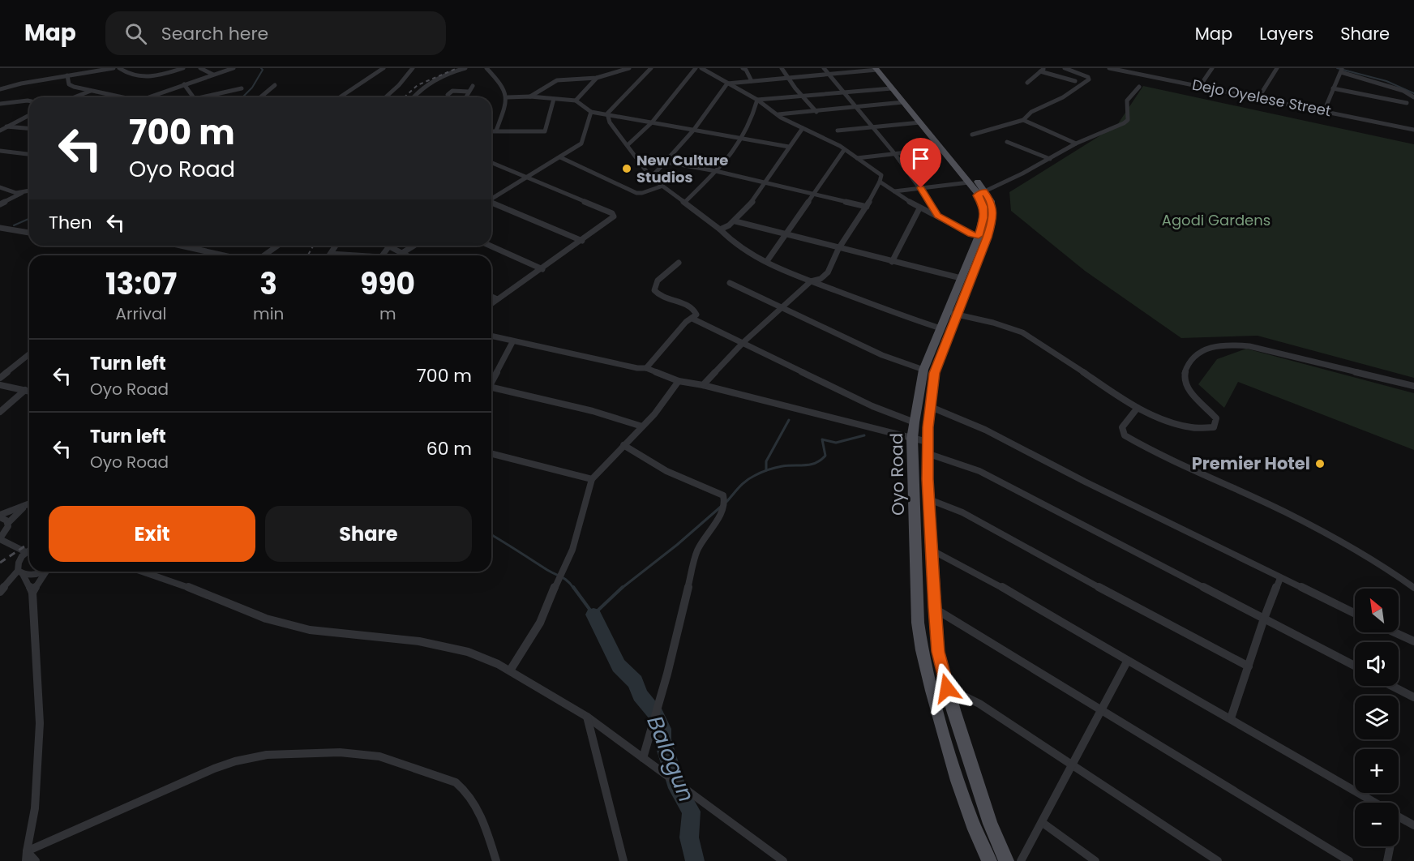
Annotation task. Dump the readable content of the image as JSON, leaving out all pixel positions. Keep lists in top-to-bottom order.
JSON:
{
  "streets": {
    "main road": ["Oyo Road"],
    "street": ["Dejo Oyelese Street"]
  },
  "water": ["Balogun"],
  "parks": ["Agodi Gardens"],
  "places": ["New Culture Studios", "Premier Hotel"],
  "north": "top left",
  "page": {
    "header": "Map",
    "search": "Search here",
    "nav": ["Map", "Layers", "Share"],
    "turn": ["700 m", "Oyo Road"],
    "then": "Then",
    "eta": [
      "13:07",
      "Arrival",
      "3",
      "min",
      "990",
      "m"
    ],
    "list": [
      {
        "name": "Turn left",
        "note": "Oyo Road",
        "value": "700 m"
      },
      {
        "name": "Turn left",
        "note": "Oyo Road",
        "value": "60 m"
      }
    ],
    "buttons": ["Exit", "Share"],
    "map_buttons": ["+", "−"]
  }
}
